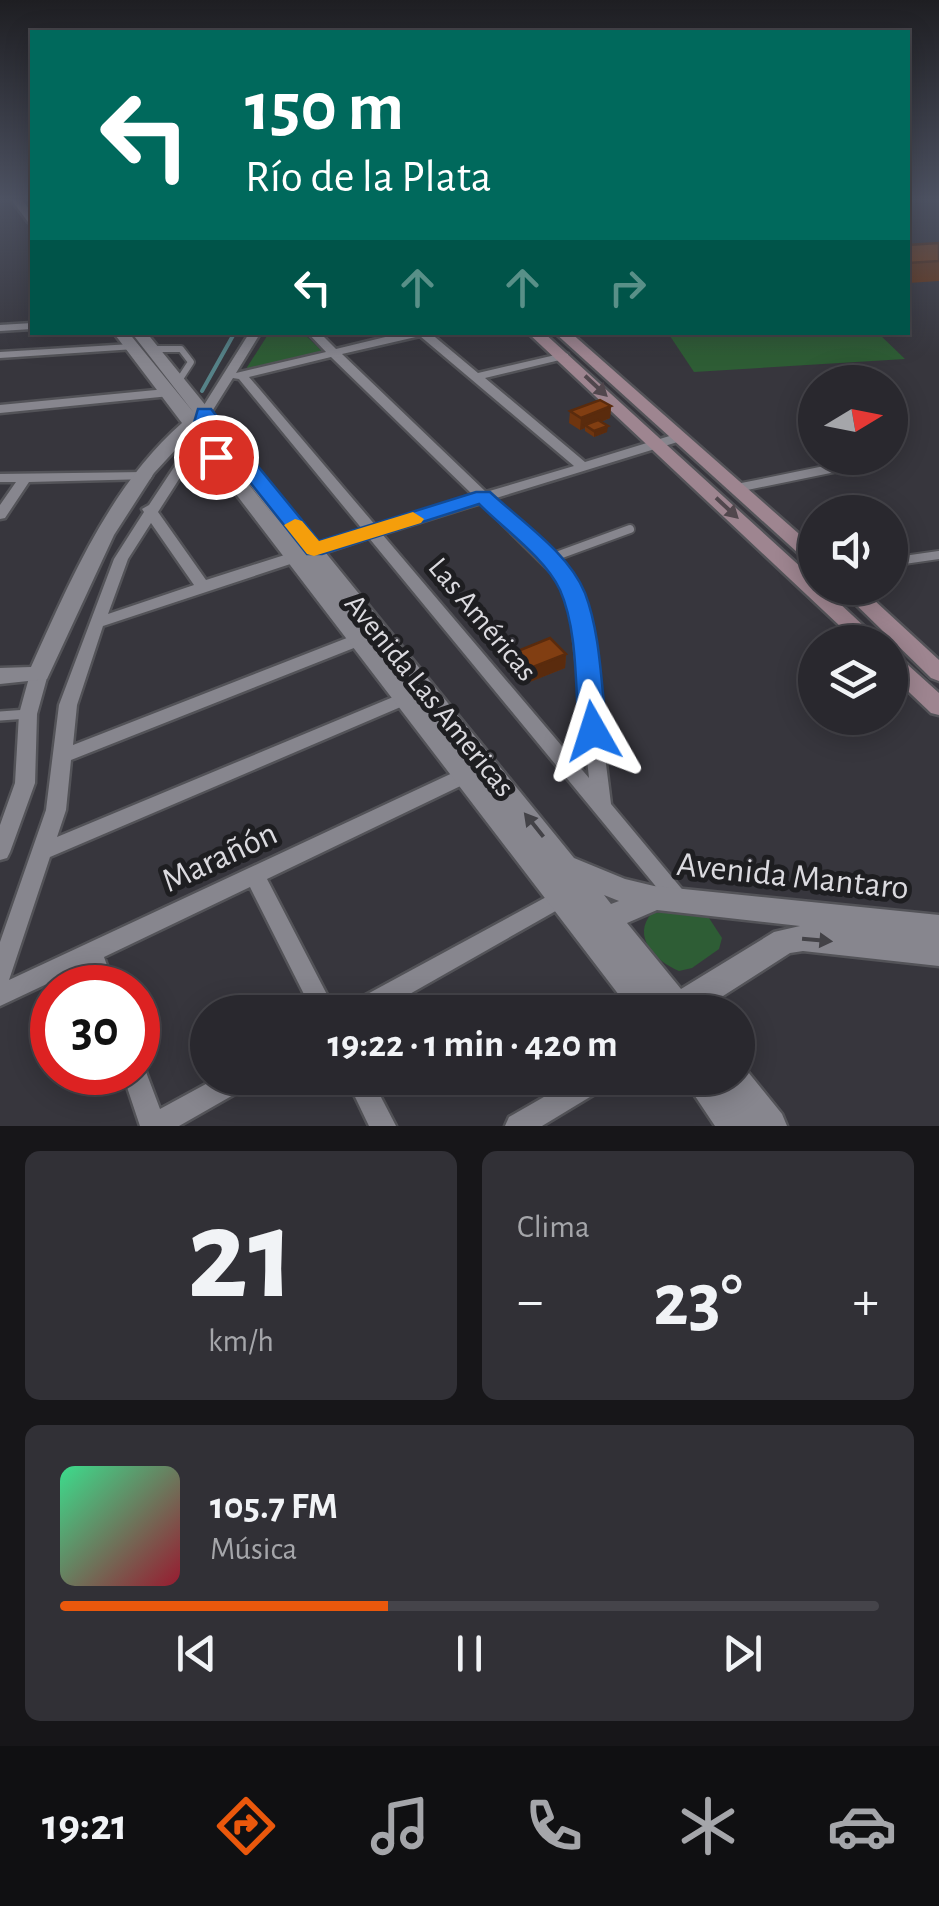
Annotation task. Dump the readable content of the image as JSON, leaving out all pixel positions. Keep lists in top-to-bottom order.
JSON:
{
  "streets": {
    "street": [
      "Las Américas",
      "Avenida Las Americas",
      "Marañón",
      "Avenida Mantaro"
    ]
  },
  "crossings": [
    ["Las Américas", "Avenida Mantaro"],
    ["Avenida Las Americas", "Marañón"],
    ["Avenida Las Americas", "Avenida Mantaro"]
  ],
  "north": "right",
  "page": {
    "turn": ["150 m", "Río de la Plata"],
    "limit": "30",
    "trip": "19:22 · 1 min · 420 m",
    "tile": [
      ["21", "km/h"],
      "Clima"
    ],
    "heat": ["−", "23°", "+"],
    "song": ["105.7 FM", "Música"],
    "tabs": "19:21"
  }
}
